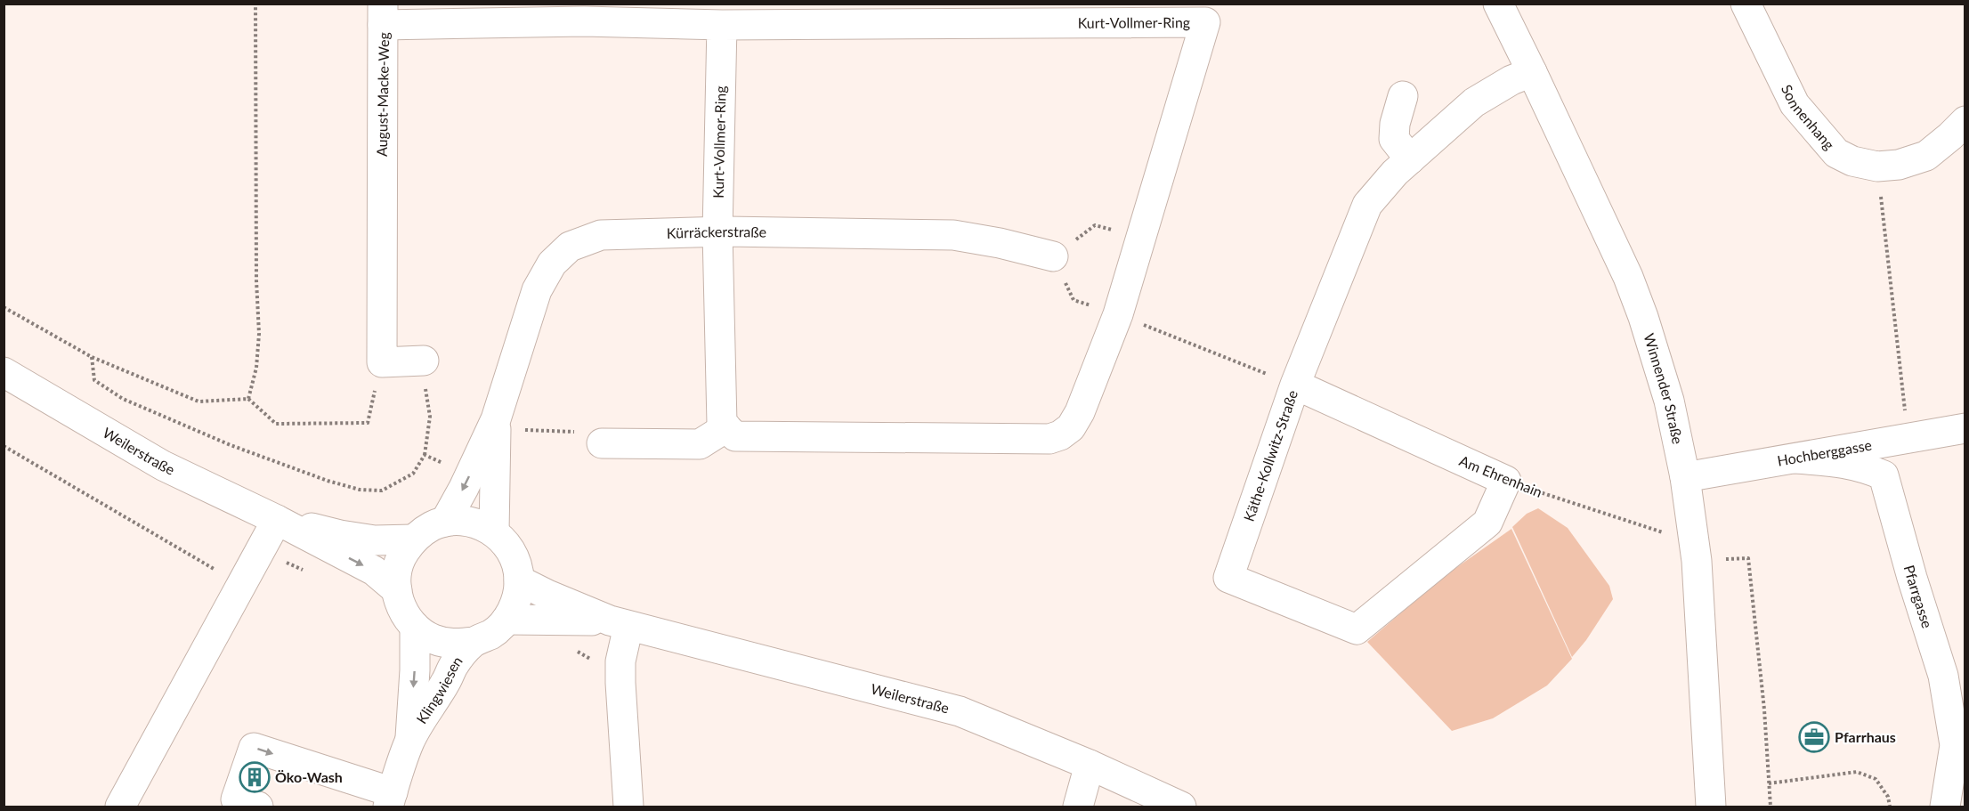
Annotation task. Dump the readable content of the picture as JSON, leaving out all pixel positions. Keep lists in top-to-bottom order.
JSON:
{
  "streets": {
    "street": [
      "Kurt-Vollmer-Ring",
      "August-Macke-Weg",
      "Sonnenhang",
      "Kürräckerstraße",
      "Winnender Straße",
      "Weilerstraße",
      "Hochberggasse",
      "Käthe-Kollwitz-Straße",
      "Am Ehrenhain",
      "Pfarrgasse",
      "Klingwiesen"
    ]
  },
  "crossings": [
    ["Kurt-Vollmer-Ring", "August-Macke-Weg"],
    ["Kurt-Vollmer-Ring", "Kürräckerstraße"],
    ["Kürräckerstraße", "Weilerstraße"],
    ["Kürräckerstraße", "Klingwiesen"],
    ["Winnender Straße", "Hochberggasse"],
    ["Winnender Straße", "Käthe-Kollwitz-Straße"],
    ["Weilerstraße", "Klingwiesen"],
    ["Hochberggasse", "Pfarrgasse"],
    ["Käthe-Kollwitz-Straße", "Am Ehrenhain"]
  ],
  "places": {
    "office": ["Pfarrhaus"],
    "building": ["Öko-Wash"]
  }
}
